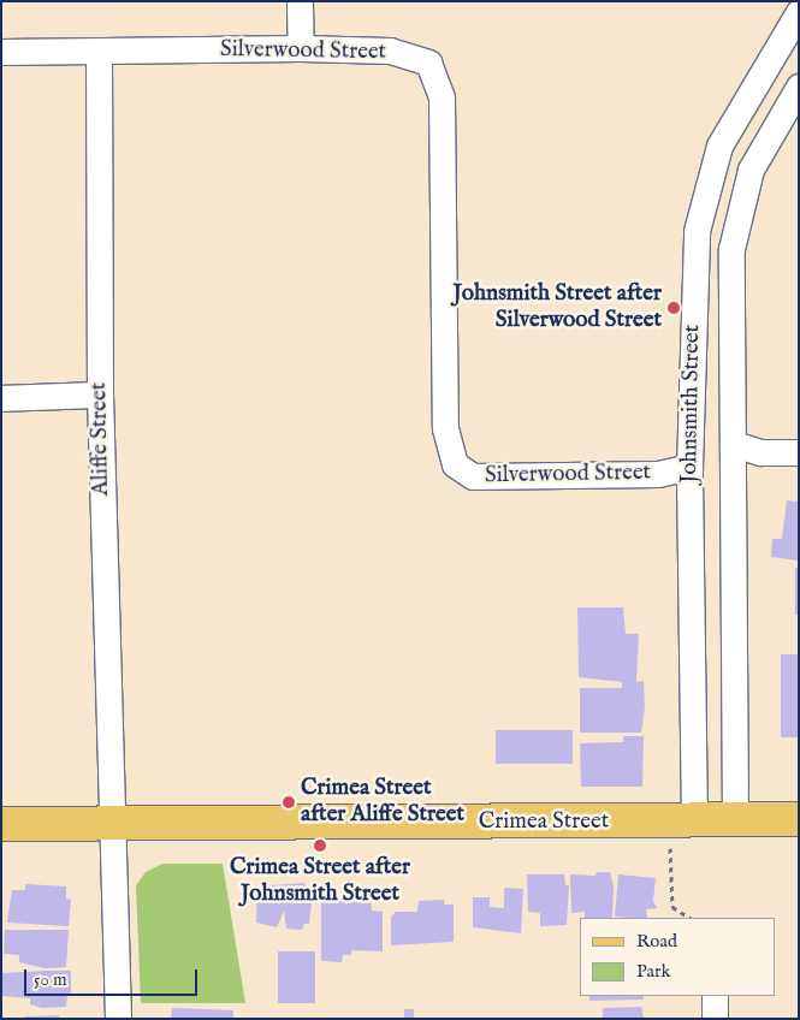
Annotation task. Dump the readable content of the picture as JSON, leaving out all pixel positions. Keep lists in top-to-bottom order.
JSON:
{
  "streets": {
    "main road": ["Crimea Street"],
    "street": ["Silverwood Street", "Johnsmith Street", "Aliffe Street"]
  },
  "crossings": [
    ["Silverwood Street", "Johnsmith Street"],
    ["Silverwood Street", "Aliffe Street"],
    ["Johnsmith Street", "Crimea Street"],
    ["Aliffe Street", "Crimea Street"]
  ],
  "places": ["Johnsmith Street after Silverwood Street", "Crimea Street after Aliffe Street", "Crimea Street after Johnsmith Street"],
  "legend": ["Road", "Park"],
  "scale_bar": "50 m"
}
